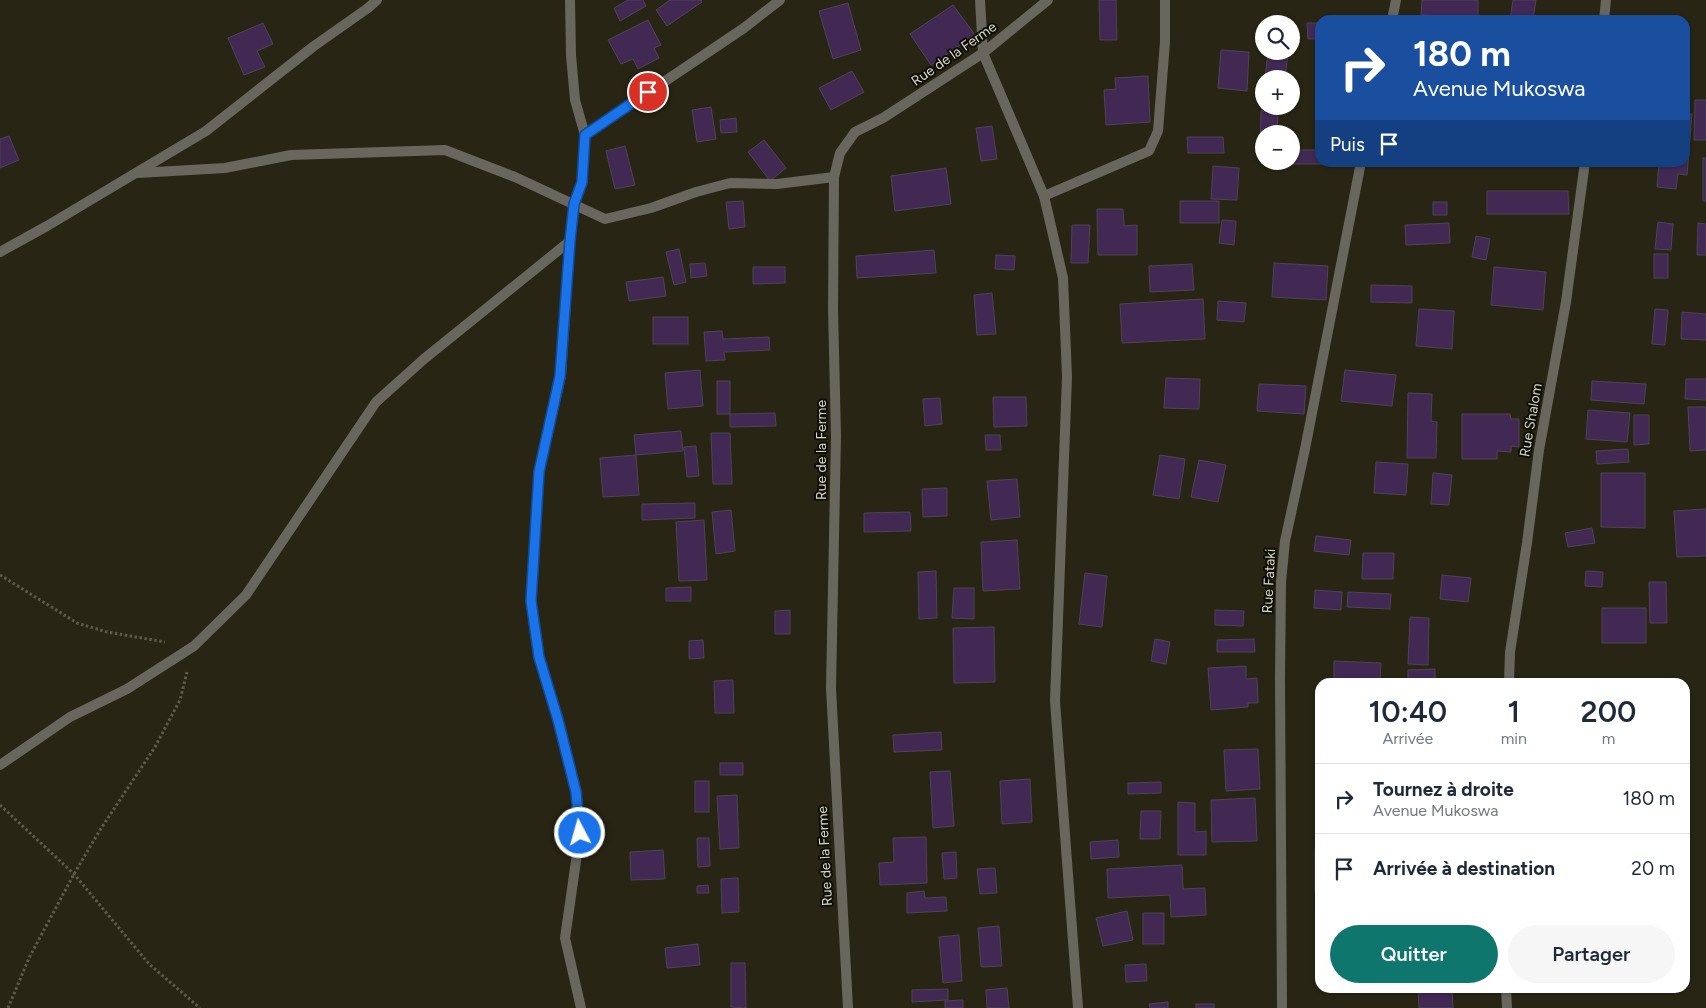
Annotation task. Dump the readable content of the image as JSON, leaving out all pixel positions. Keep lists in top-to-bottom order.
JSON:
{
  "streets": {
    "street": ["Rue de la Ferme", "Rue Shalom", "Rue Fataki"]
  },
  "page": {
    "map_buttons": ["+", "−"],
    "turn": ["180 m", "Avenue Mukoswa"],
    "then": "Puis",
    "eta": [
      "10:40",
      "Arrivée",
      "1",
      "min",
      "200",
      "m"
    ],
    "list": [
      {
        "name": "Tournez à droite",
        "note": "Avenue Mukoswa",
        "value": "180 m"
      },
      {
        "name": "Arrivée à destination",
        "value": "20 m"
      }
    ],
    "buttons": ["Quitter", "Partager"]
  }
}
